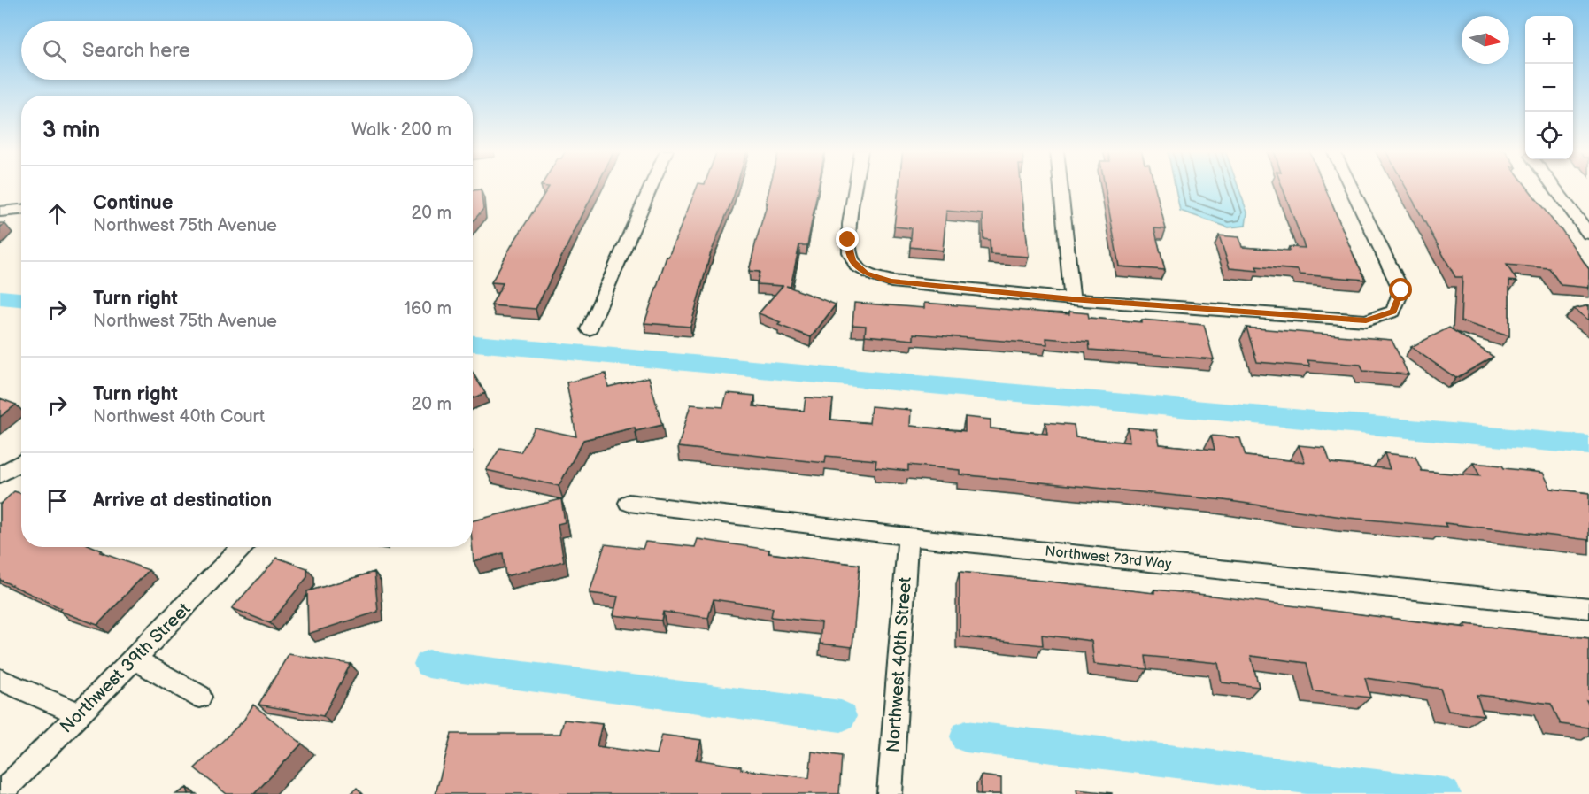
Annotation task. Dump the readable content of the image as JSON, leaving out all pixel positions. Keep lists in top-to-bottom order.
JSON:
{
  "streets": {
    "street": ["Northwest 73rd Way", "Northwest 40th Street", "Northwest 39th Street"]
  },
  "crossings": [
    ["Northwest 73rd Way", "Northwest 40th Street"]
  ],
  "north": "right",
  "page": {
    "map_buttons": ["+", "−"],
    "search": "Search here",
    "heading": ["3 min", "Walk · 200 m"],
    "list": [
      ["Continue", "Northwest 75th Avenue", "20 m"],
      ["Turn right", "Northwest 75th Avenue", "160 m"],
      ["Turn right", "Northwest 40th Court", "20 m"],
      "Arrive at destination"
    ]
  }
}
